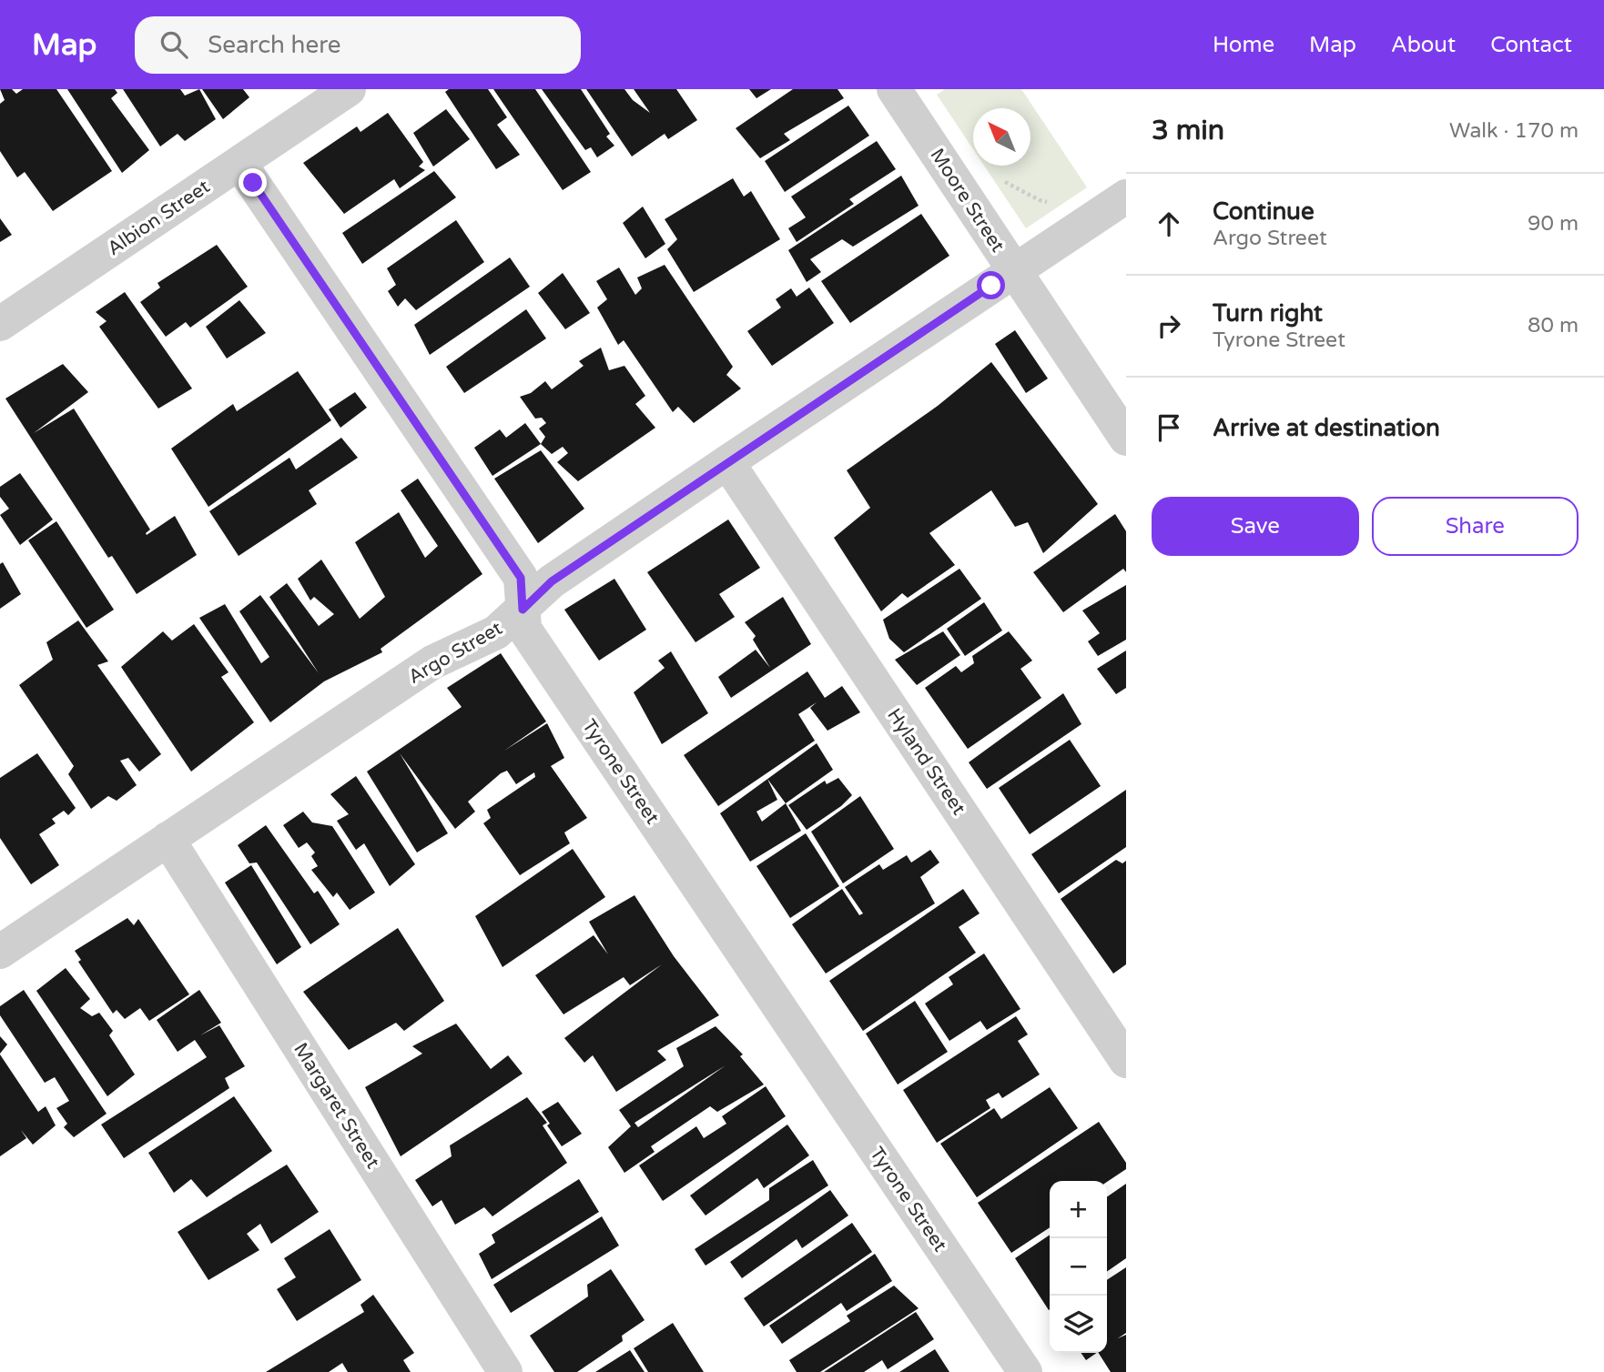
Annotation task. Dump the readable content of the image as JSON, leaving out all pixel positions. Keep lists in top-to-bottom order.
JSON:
{
  "streets": {
    "street": [
      "Moore Street",
      "Albion Street",
      "Argo Street",
      "Hyland Street",
      "Tyrone Street",
      "Margaret Street"
    ]
  },
  "crossings": [
    ["Moore Street", "Argo Street"],
    ["Albion Street", "Tyrone Street"],
    ["Argo Street", "Hyland Street"],
    ["Argo Street", "Tyrone Street"],
    ["Argo Street", "Margaret Street"]
  ],
  "north": "top left",
  "page": {
    "header": "Map",
    "search": "Search here",
    "nav": [
      "Home",
      "Map",
      "About",
      "Contact"
    ],
    "heading": ["3 min", "Walk · 170 m"],
    "list": [
      ["Continue", "Argo Street", "90 m"],
      ["Turn right", "Tyrone Street", "80 m"],
      "Arrive at destination"
    ],
    "buttons": ["Save", "Share"],
    "map_buttons": ["+", "−"]
  }
}
